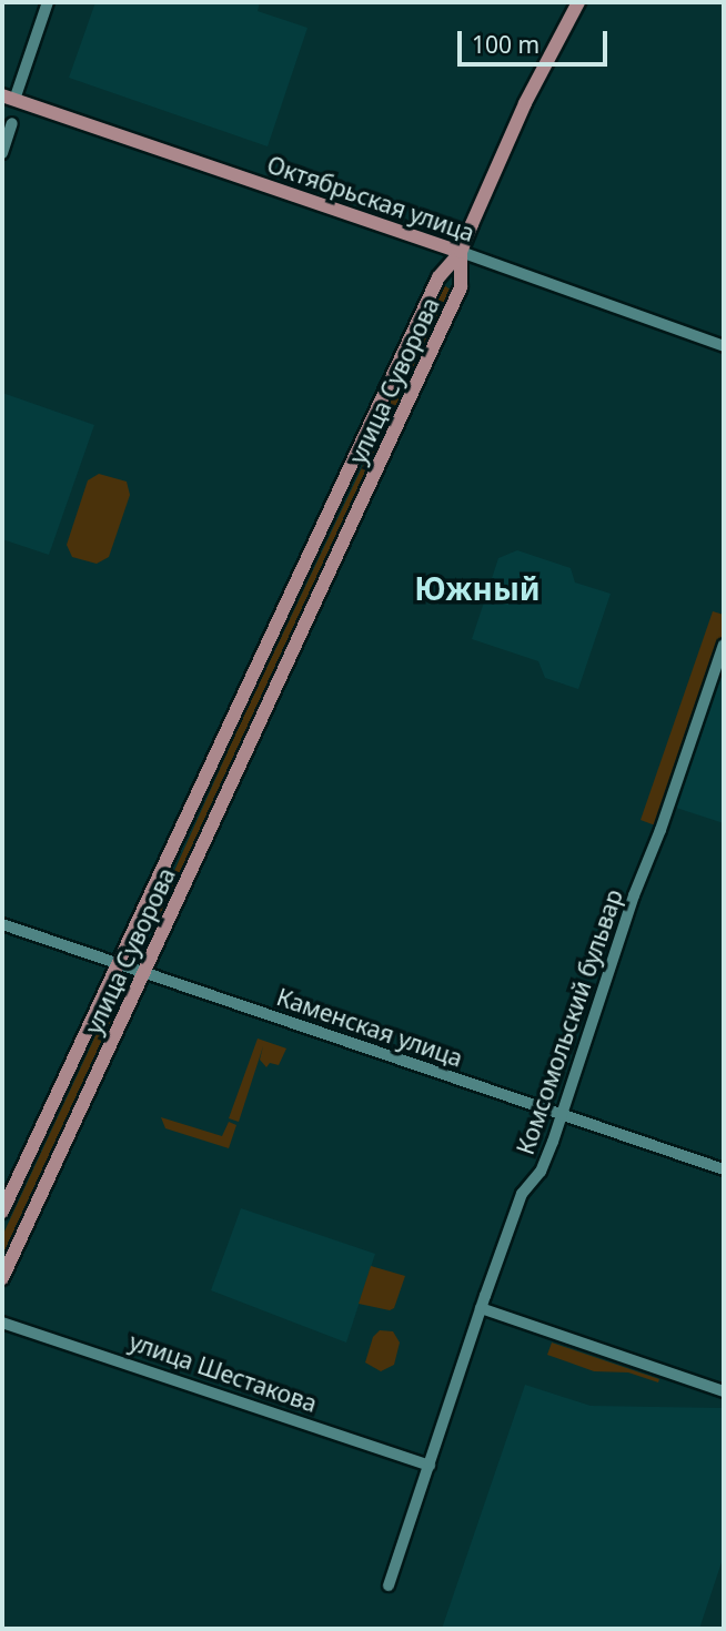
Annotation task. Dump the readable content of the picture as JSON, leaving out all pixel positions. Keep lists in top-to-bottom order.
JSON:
{
  "streets": {
    "main road": ["Октябрьская улица", "улица Суворова"],
    "street": ["Комсомольский бульвар", "Каменская улица", "улица Шестакова"]
  },
  "crossings": [
    ["Октябрьская улица", "улица Суворова"],
    ["улица Суворова", "Каменская улица"],
    ["Комсомольский бульвар", "Каменская улица"],
    ["Комсомольский бульвар", "улица Шестакова"]
  ],
  "districts": ["Южный"],
  "scale_bar": "100 m"
}
